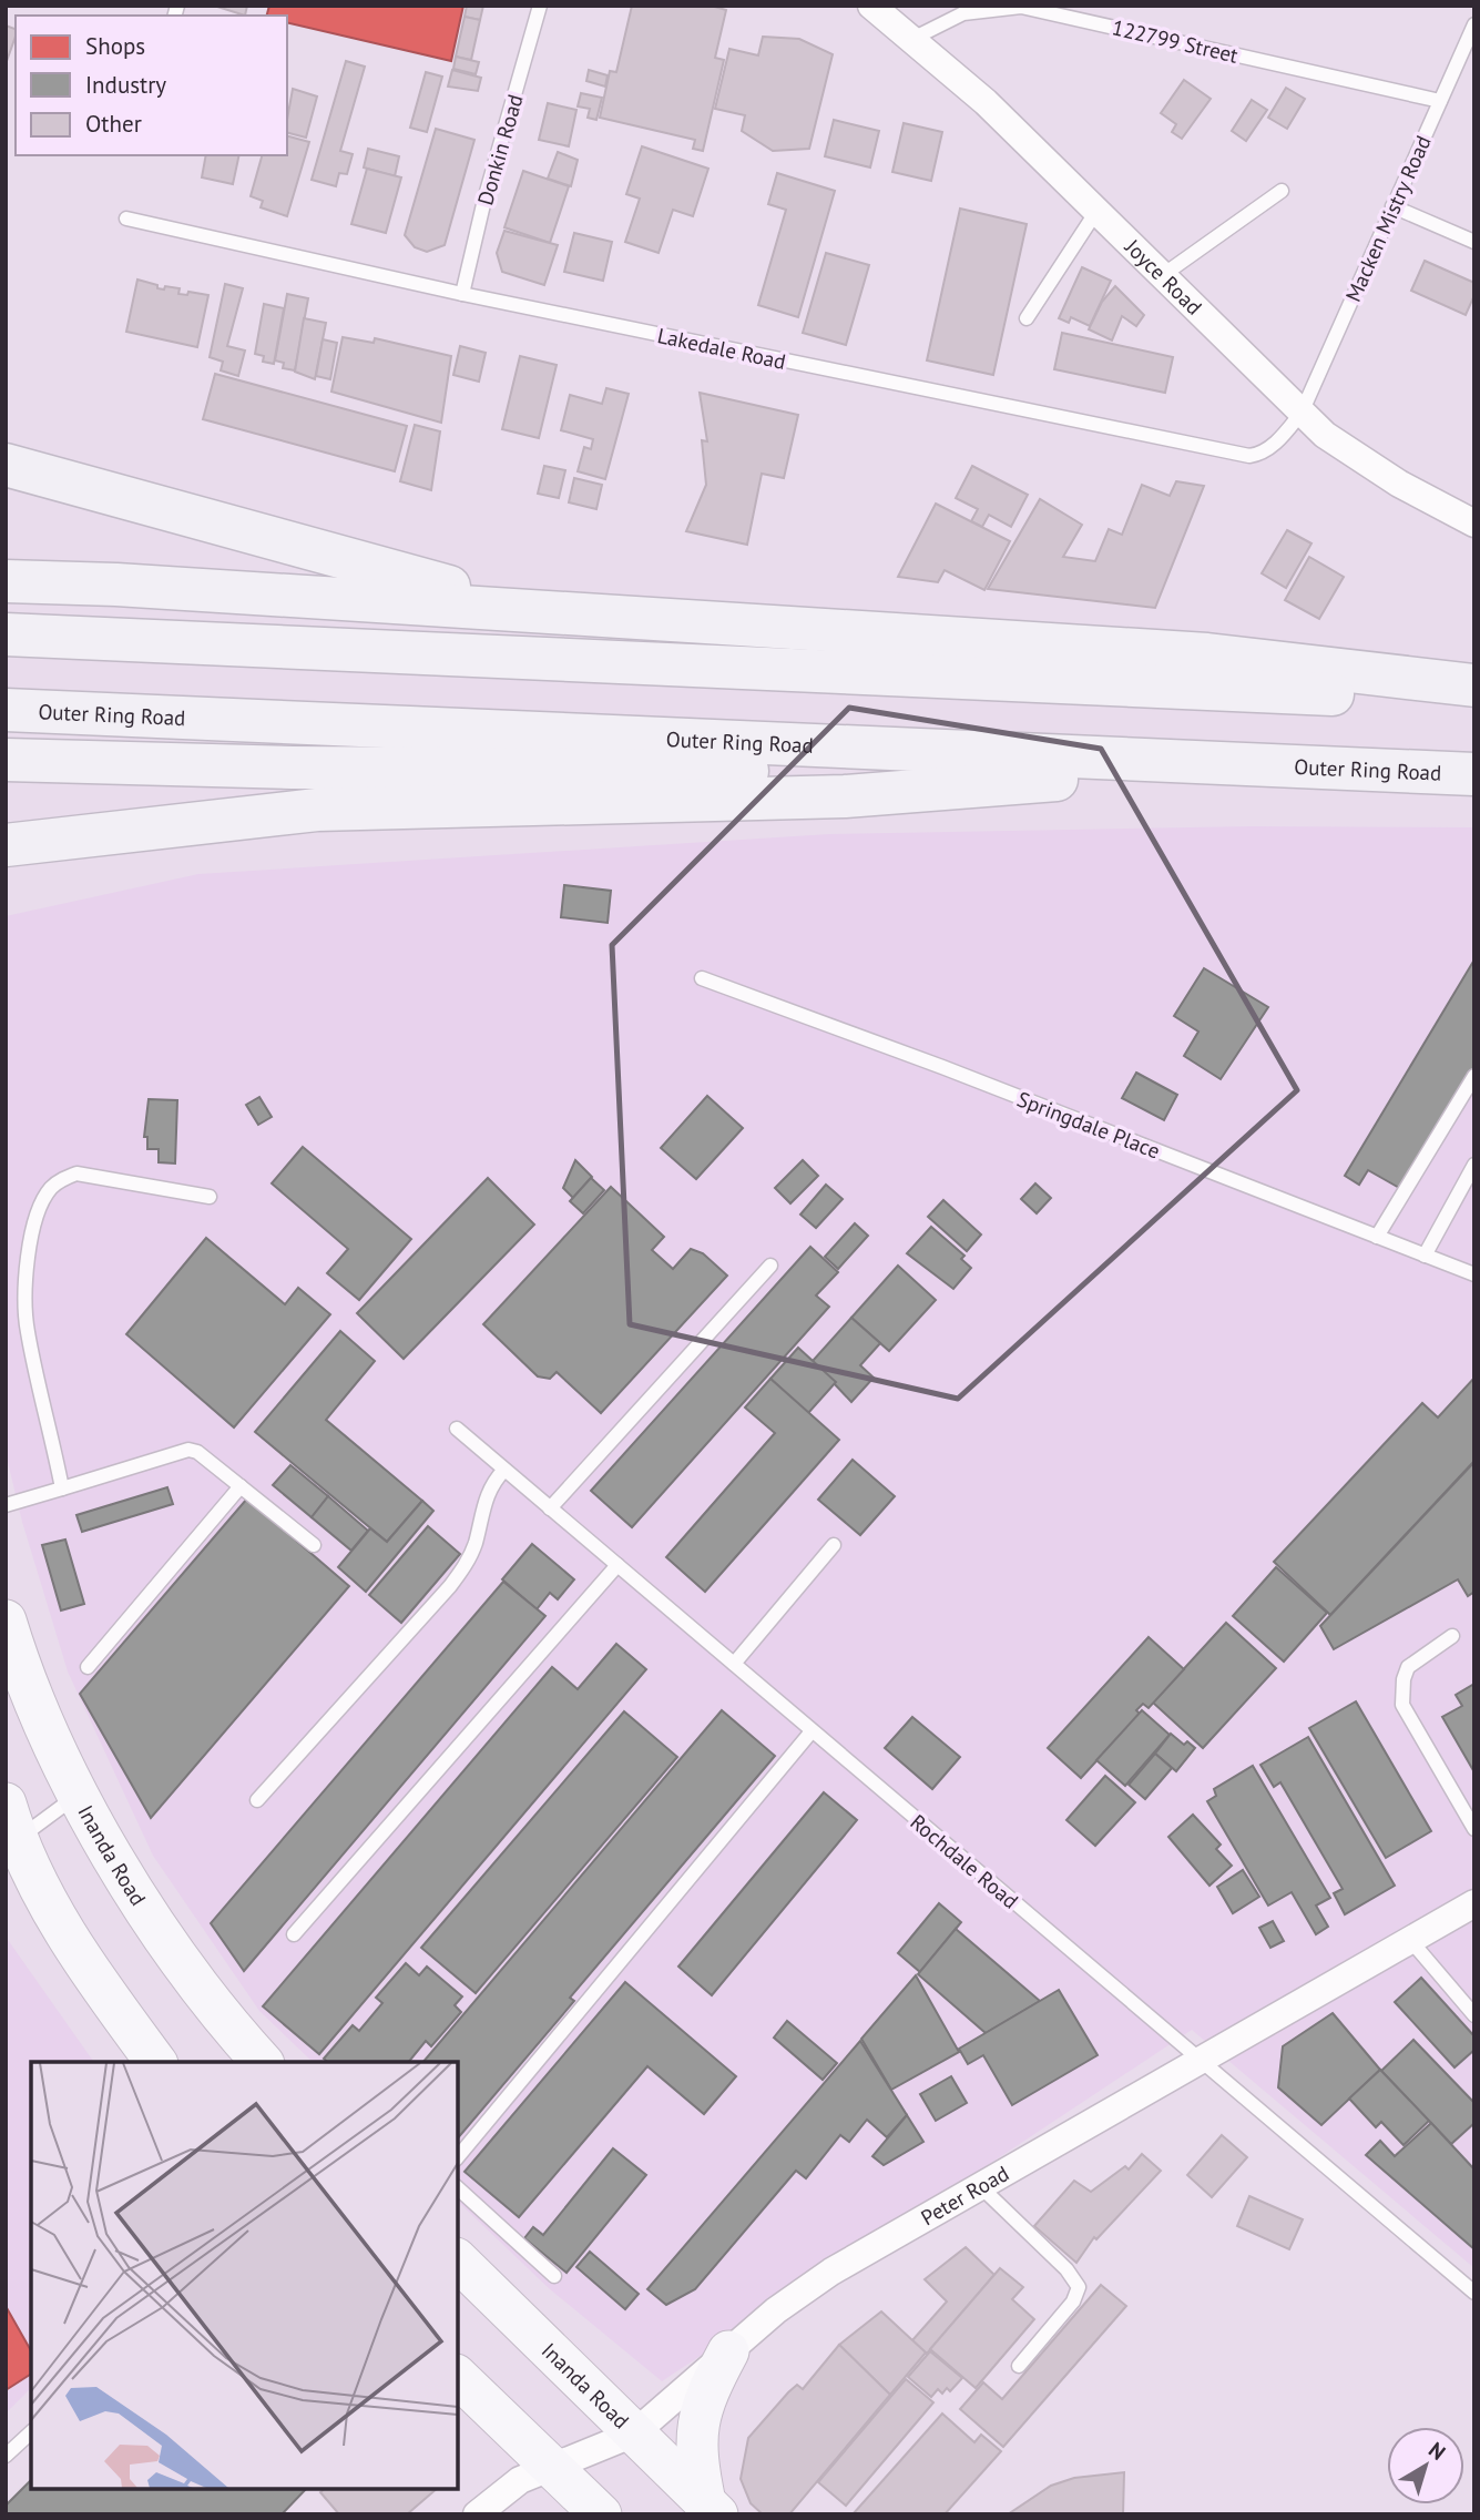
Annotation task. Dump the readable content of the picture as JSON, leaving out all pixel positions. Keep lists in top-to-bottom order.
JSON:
{
  "streets": {
    "highway": ["Outer Ring Road"],
    "main road": ["Inanda Road"],
    "street": ["Joyce Road", "Peter Road"],
    "lane": [
      "122799 Street",
      "Donkin Road",
      "Macken Mistry Road",
      "Lakedale Road",
      "Springdale Place",
      "Rochdale Road"
    ]
  },
  "crossings": [
    ["122799 Street", "Macken Mistry Road"],
    ["122799 Street", "Joyce Road"],
    ["Donkin Road", "Lakedale Road"],
    ["Macken Mistry Road", "Joyce Road"],
    ["Macken Mistry Road", "Lakedale Road"],
    ["Joyce Road", "Lakedale Road"],
    ["Inanda Road", "Peter Road"],
    ["Rochdale Road", "Peter Road"]
  ],
  "legend": ["Shops", "Industry", "Other"],
  "north": "top right"
}
